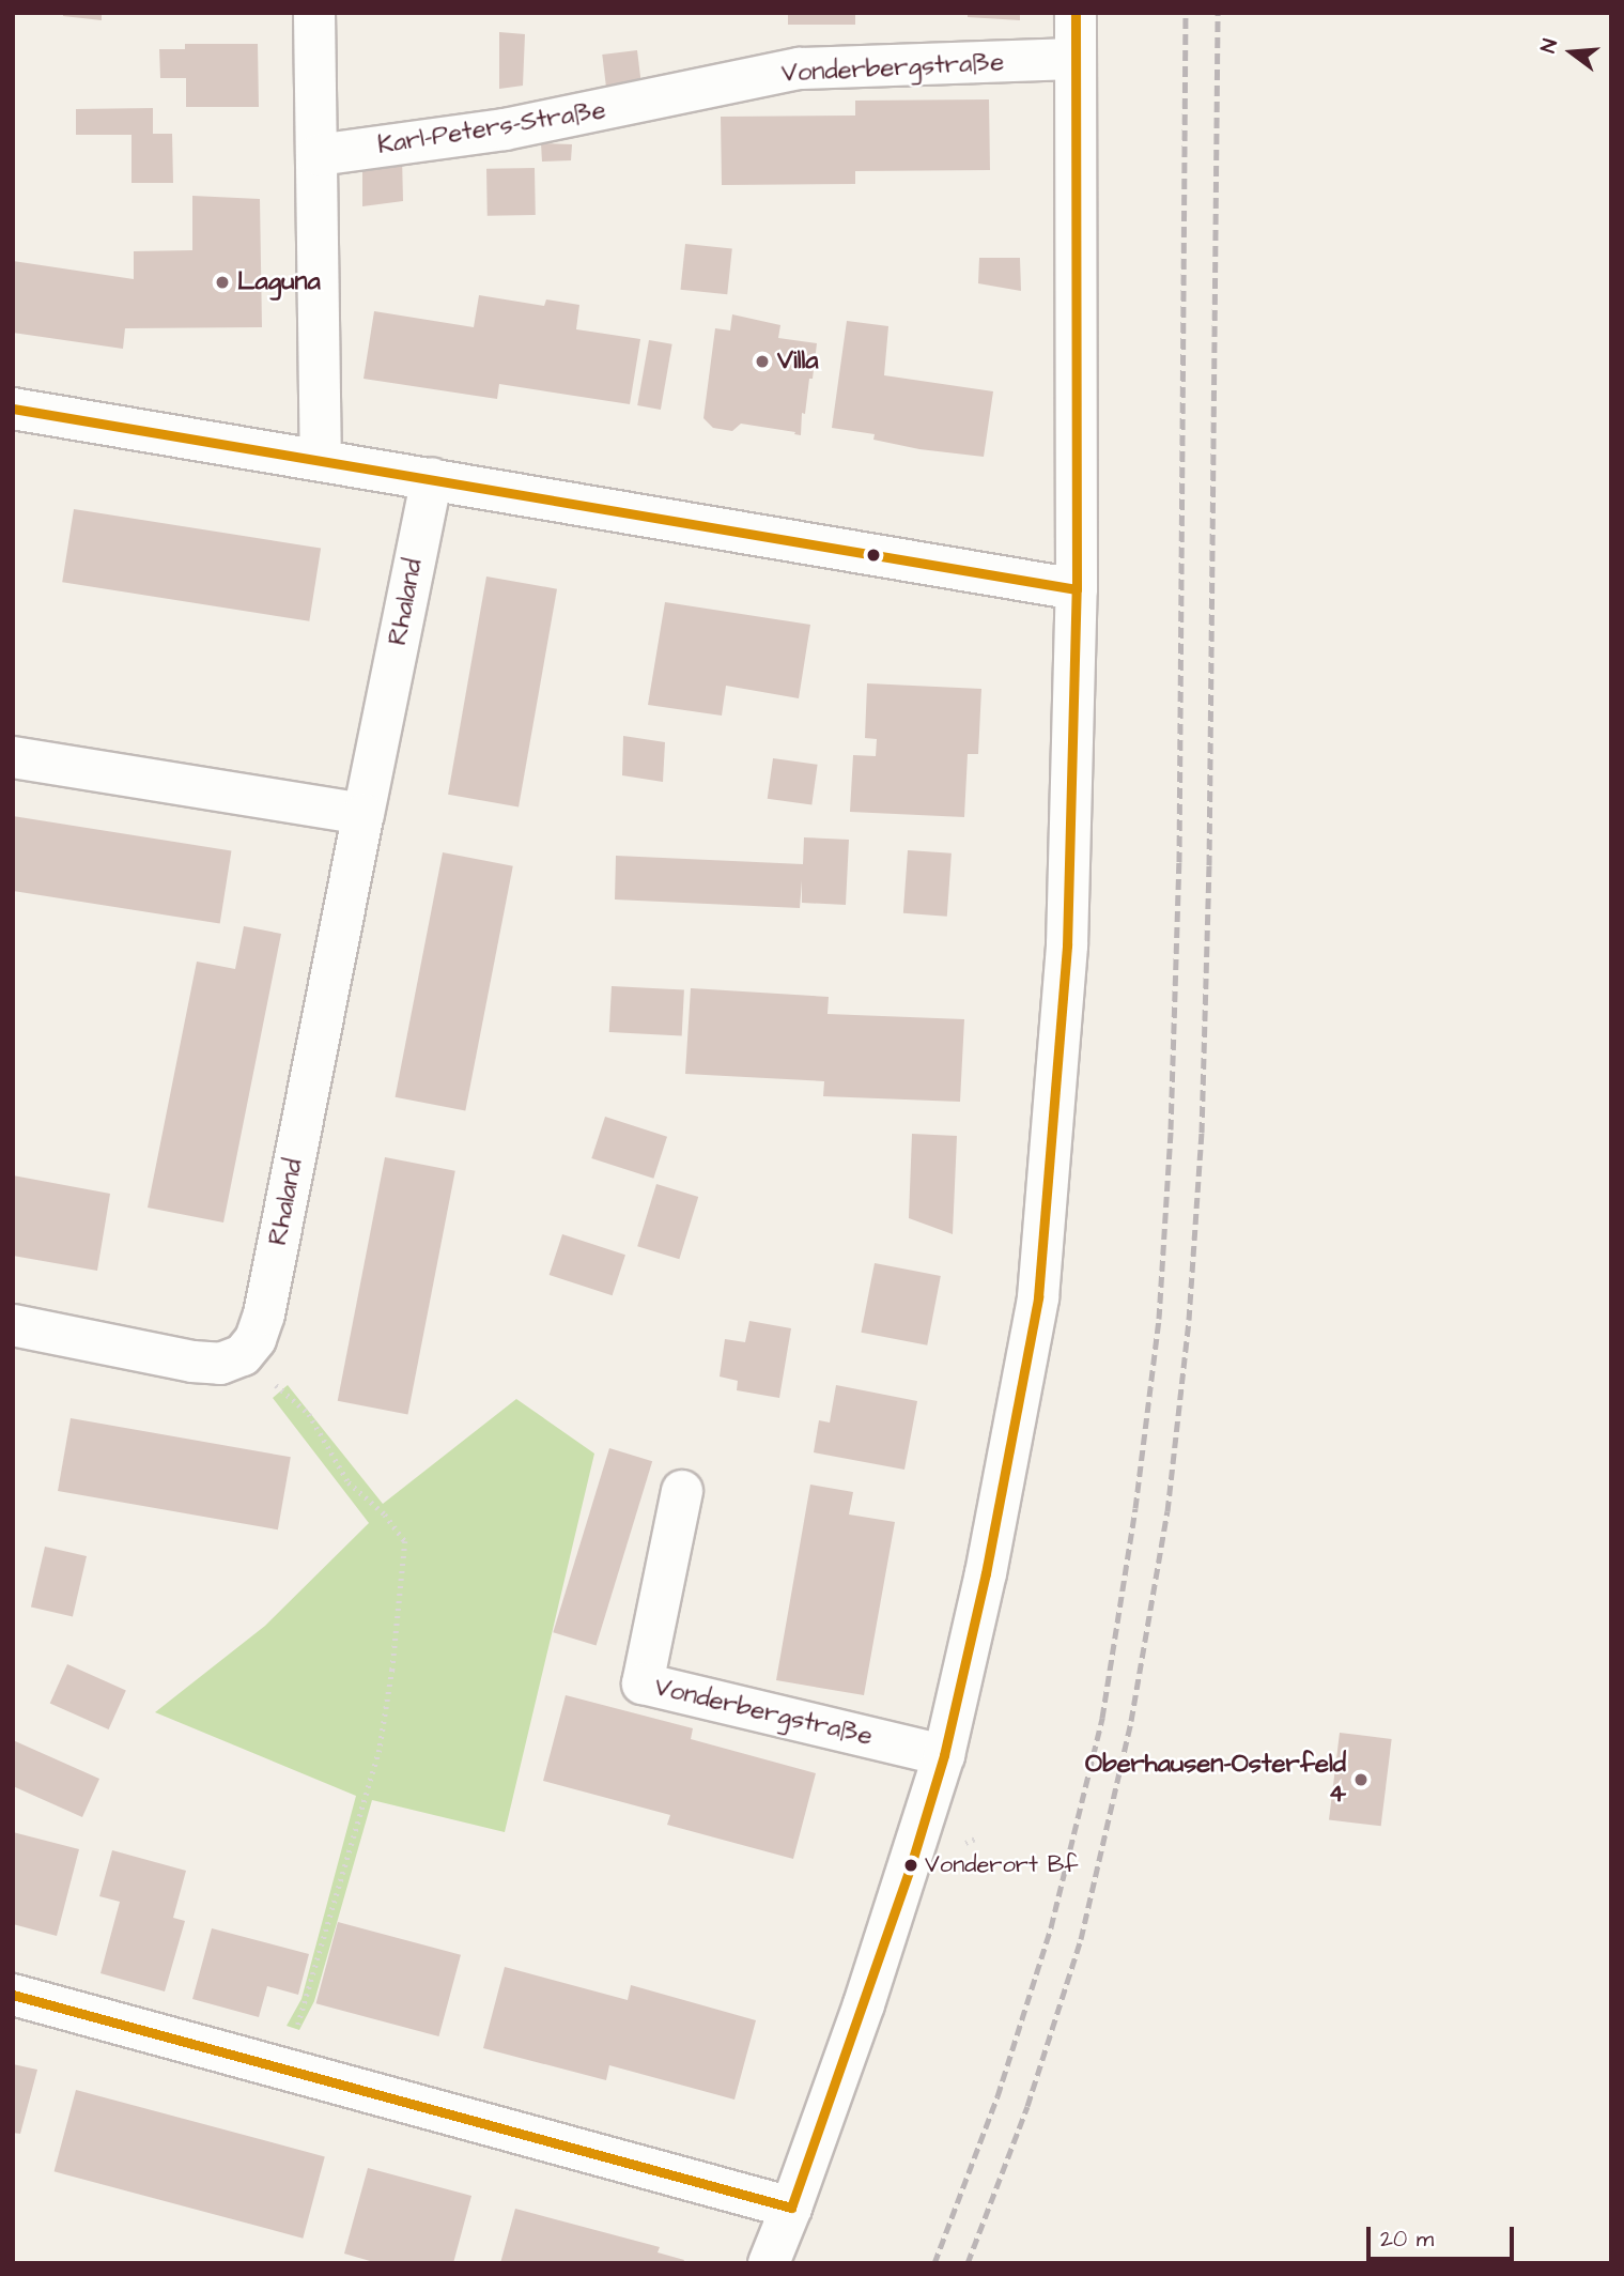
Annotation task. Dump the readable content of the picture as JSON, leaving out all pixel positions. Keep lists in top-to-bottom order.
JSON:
{
  "streets": {
    "street": ["Vonderbergstraße", "Karl-Peters-Straße", "Rhaland"]
  },
  "crossings": [
    ["Vonderbergstraße", "Karl-Peters-Straße"]
  ],
  "places": [
    "Laguna",
    "Villa",
    "Oberhausen-Osterfeld 4",
    "Vonderort Bf"
  ],
  "scale_bar": "20 m",
  "north": "left"
}
